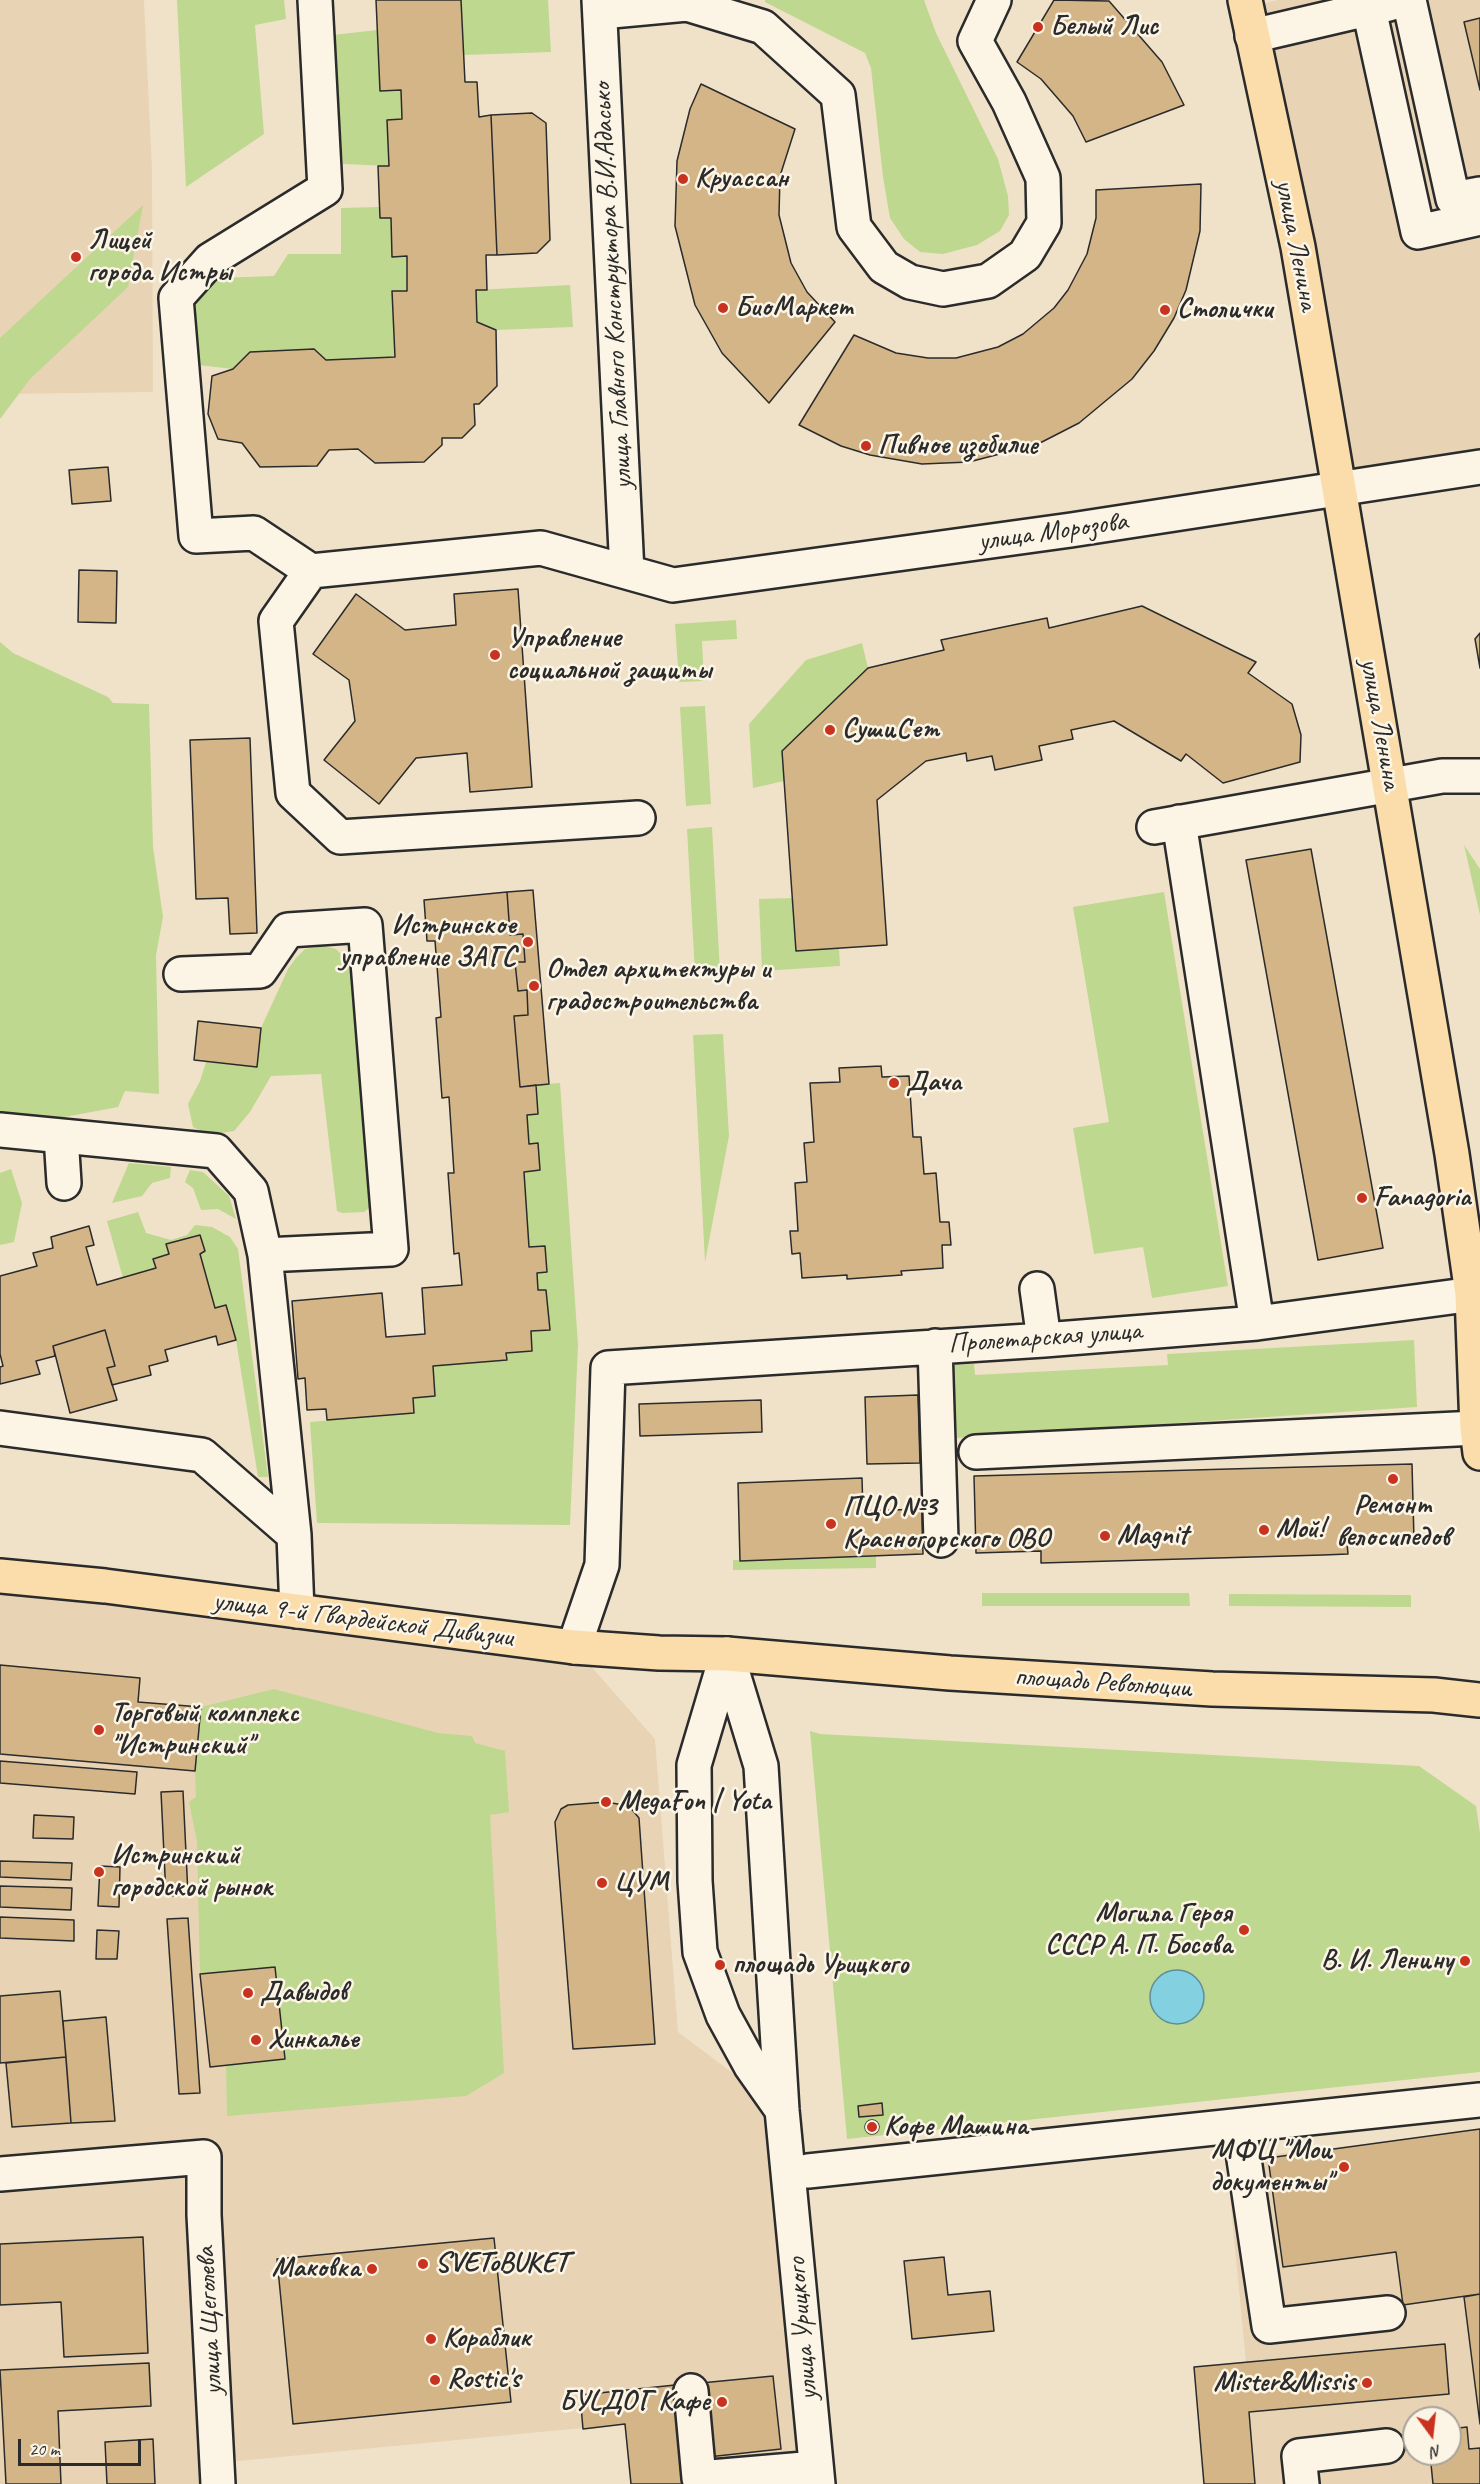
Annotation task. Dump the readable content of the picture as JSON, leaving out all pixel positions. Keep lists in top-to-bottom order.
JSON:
{
  "streets": {
    "main road": ["улица Ленина", "улица 9-й Гвардейской Дивизии", "площадь Революции"],
    "street": [
      "улица Главного Конструктора В.И.Адасько",
      "улица Морозова",
      "Пролетарская улица",
      "улица Щеголева",
      "улица Урицкого"
    ]
  },
  "crossings": [
    ["улица Ленина", "улица Морозова"],
    ["улица Ленина", "Пролетарская улица"],
    ["улица Главного Конструктора В.И.Адасько", "улица Морозова"],
    ["Пролетарская улица", "улица 9-й Гвардейской Дивизии"],
    ["улица 9-й Гвардейской Дивизии", "площадь Революции"]
  ],
  "places": [
    "Белый Лис",
    "Круассан",
    "Лицей города Истры",
    "БиоМаркет",
    "Столички",
    "Пивное изобилие",
    "Управление социальной защиты",
    "СушиСет",
    "Истринское управление ЗАГС",
    "Отдел архитектуры и градостроительства",
    "Дача",
    "Fanagoria",
    "Ремонт велосипедов",
    "ПЦО №3 Красногорского ОВО",
    "Мой!",
    "Magnit",
    "Торговый комплекс \"Истринский\"",
    "MegaFon | Yota",
    "Истринский городской рынок",
    "ЦУМ",
    "Могила Героя СССР А. П. Босова",
    "В. И. Ленину",
    "площадь Урицкого",
    "Давыдов",
    "Хинкалье",
    "Кофе Машина",
    "МФЦ \"Мои документы\"",
    "SVEToBUKET",
    "Маковка",
    "Кораблик",
    "Rostic's",
    "Mister&Missis",
    "БУLДОГ Кафе"
  ],
  "scale_bar": "20 m",
  "north": "bottom"
}
